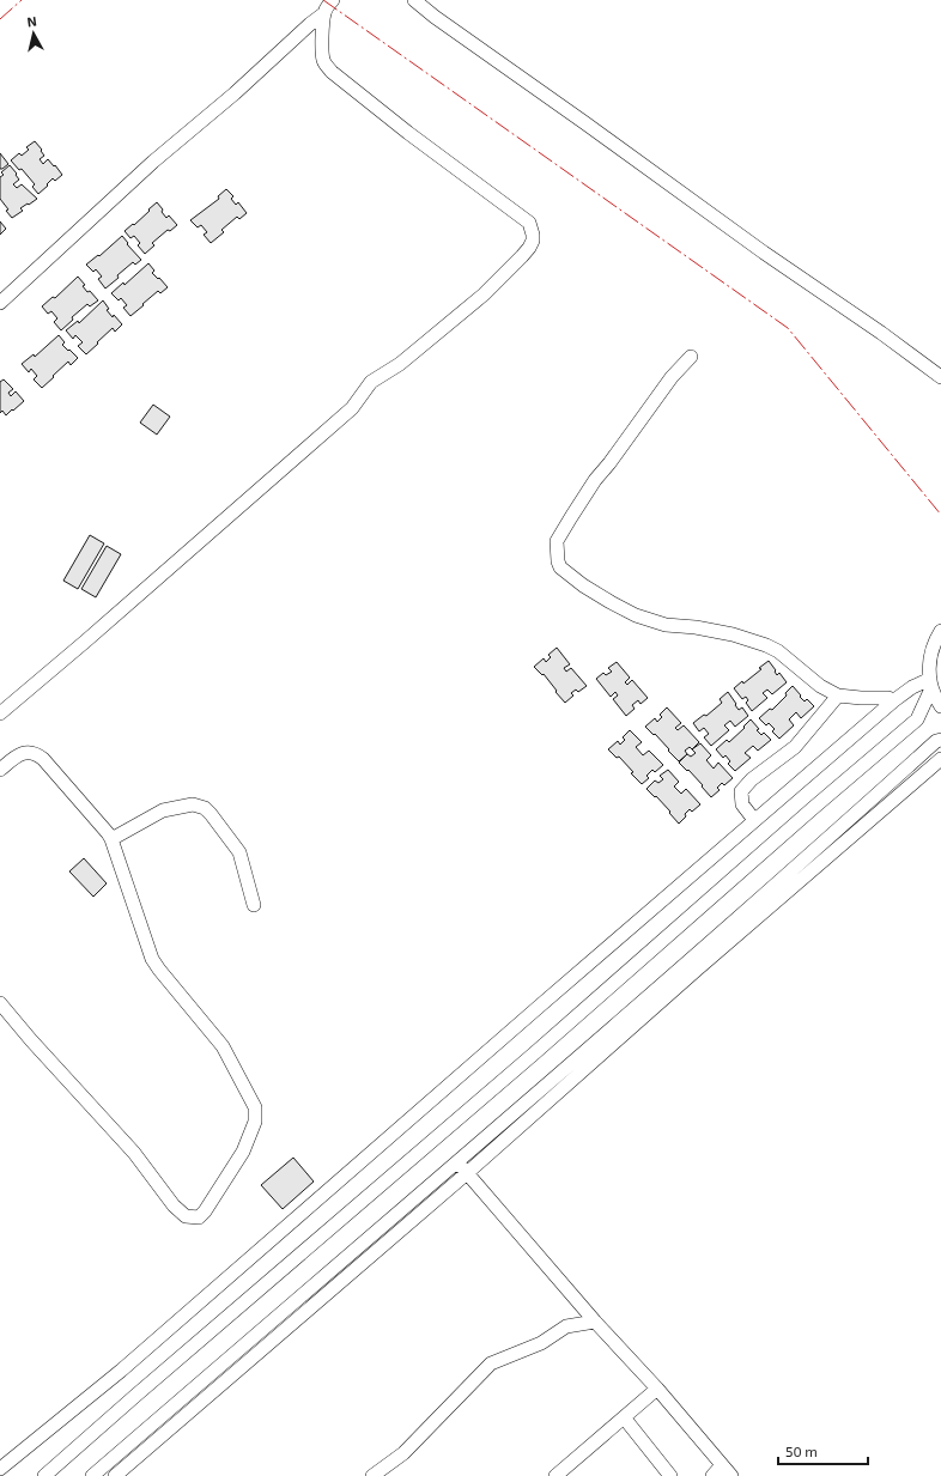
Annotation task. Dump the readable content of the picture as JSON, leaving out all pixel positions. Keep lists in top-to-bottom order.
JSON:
{
  "scale_bar": "50 m",
  "north": "top"
}
